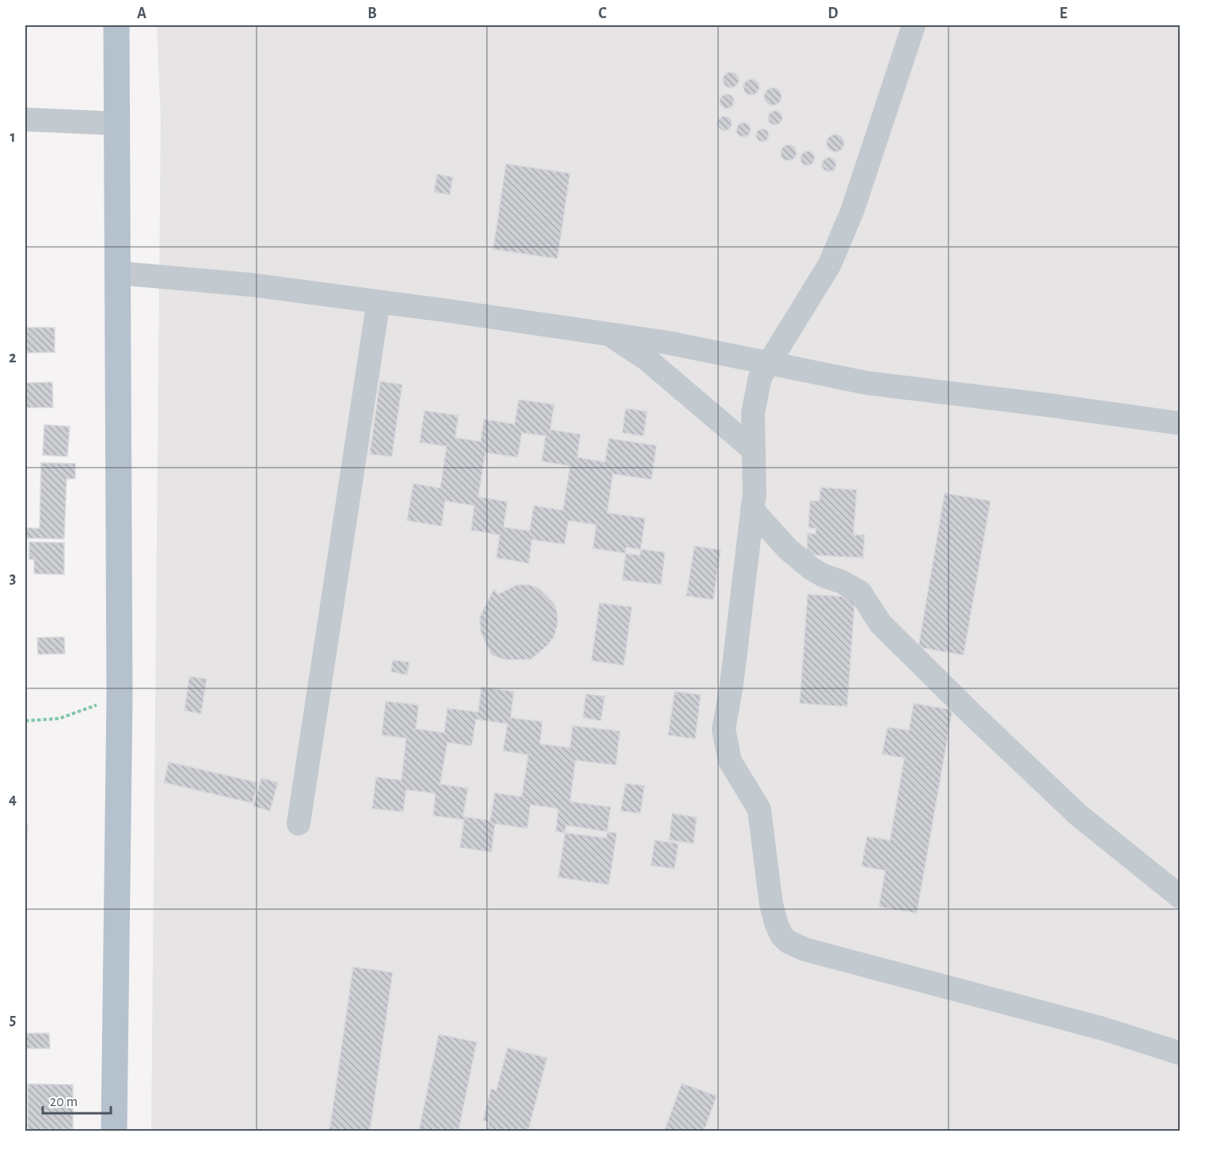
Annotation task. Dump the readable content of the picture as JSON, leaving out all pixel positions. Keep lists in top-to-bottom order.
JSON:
{
  "scale_bar": "20 m",
  "grid": {
    "columns": [
      "A",
      "B",
      "C",
      "D",
      "E"
    ],
    "rows": [
      "1",
      "2",
      "3",
      "4",
      "5"
    ]
  }
}
